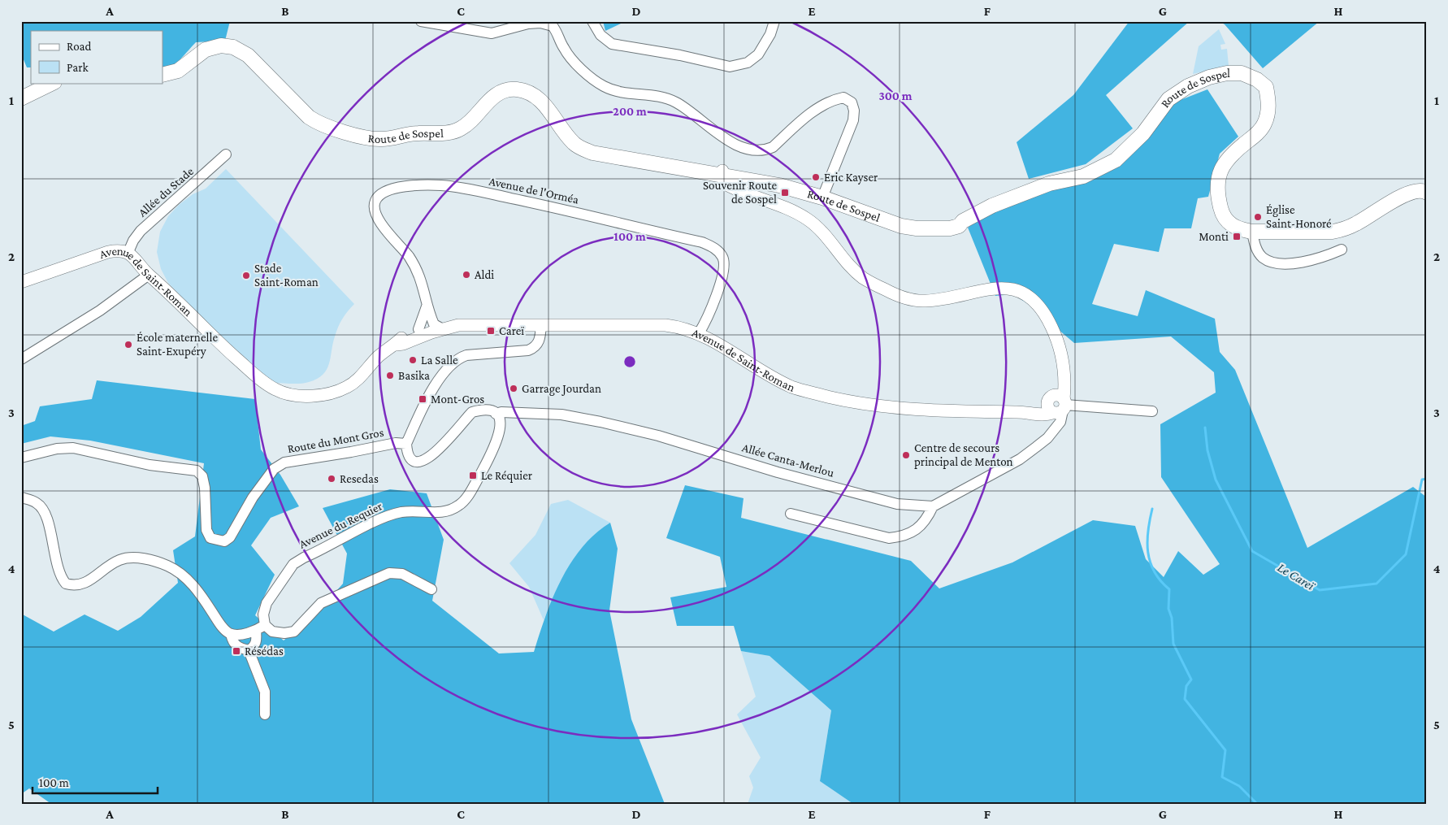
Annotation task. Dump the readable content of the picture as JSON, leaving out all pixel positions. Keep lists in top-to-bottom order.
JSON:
{
  "streets": {
    "main road": ["Route de Sospel"],
    "street": [
      "Avenue de l'Orméa",
      "Allée du Stade",
      "Avenue de Saint-Roman",
      "Route du Mont Gros",
      "Allée Canta-Merlou",
      "Avenue du Requier"
    ]
  },
  "crossings": [
    ["Avenue de l'Orméa", "Avenue de Saint-Roman"],
    ["Allée du Stade", "Avenue de Saint-Roman"],
    ["Allée Canta-Merlou", "Avenue du Requier"]
  ],
  "water": ["Le Careï"],
  "places": {
    "other": [
      "Eric Kayser",
      "Église Saint-Honoré",
      "Aldi",
      "Stade Saint-Roman",
      "École maternelle Saint-Exupéry",
      "La Salle",
      "Basika",
      "Garrage Jourdan",
      "Centre de secours principal de Menton",
      "Resedas"
    ],
    "transit": [
      "Souvenir Route de Sospel",
      "Monti",
      "Careï",
      "Mont-Gros",
      "Le Réquier",
      "Résédas"
    ]
  },
  "legend": ["Road", "Park"],
  "scale_bar": "100 m",
  "grid": {
    "columns": [
      "A",
      "B",
      "C",
      "D",
      "E",
      "F",
      "G",
      "H"
    ],
    "rows": [
      "1",
      "2",
      "3",
      "4",
      "5"
    ]
  },
  "rings": ["300 m", "200 m", "100 m"]
}
